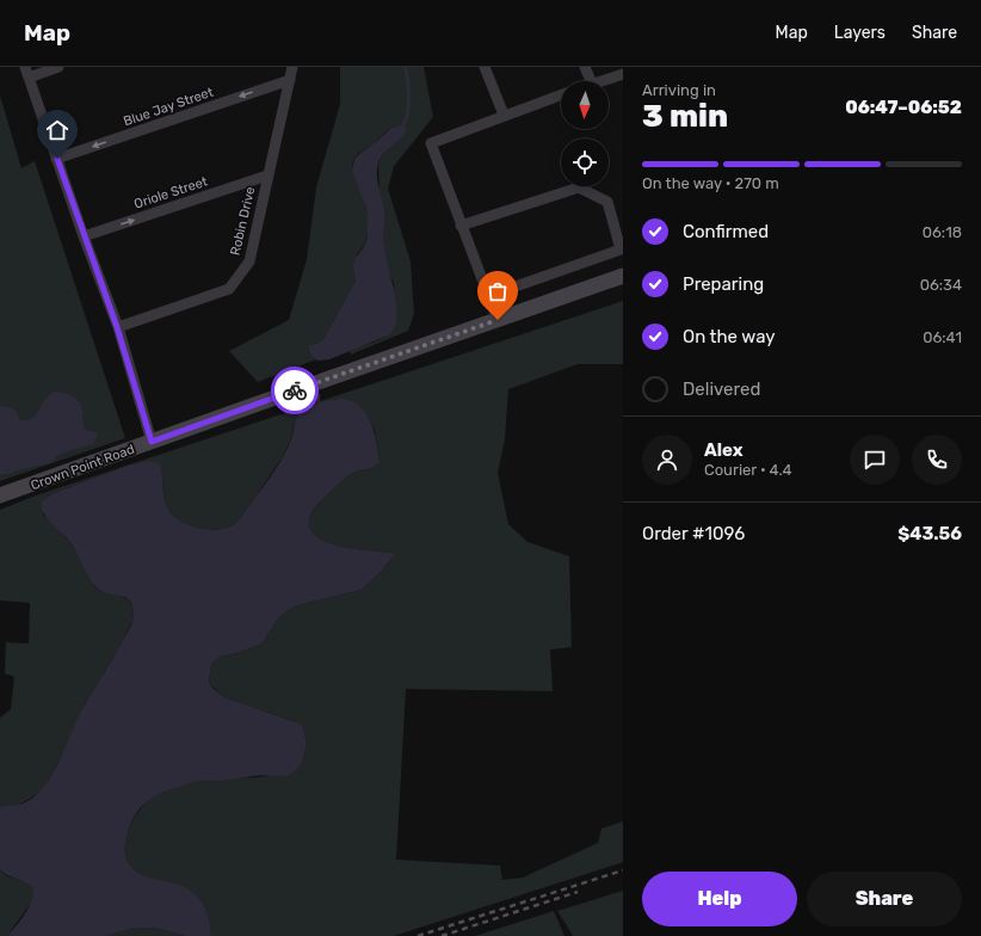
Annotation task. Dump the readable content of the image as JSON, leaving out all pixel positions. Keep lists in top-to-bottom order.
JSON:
{
  "streets": {
    "main road": ["Crown Point Road"],
    "street": ["Blue Jay Street", "Oriole Street", "Robin Drive"]
  },
  "crossings": [
    ["Blue Jay Street", "Robin Drive"],
    ["Oriole Street", "Robin Drive"]
  ],
  "one_way": ["Blue Jay Street", "Oriole Street"],
  "north": "bottom",
  "page": {
    "header": "Map",
    "nav": ["Map", "Layers", "Share"],
    "heading": ["3 min", "Arriving in", "06:47–06:52"],
    "panel": [
      "Alex",
      "Courier · 4.4",
      "Order #1096",
      "$43.56"
    ],
    "bar": "On the way · 270 m",
    "list": [
      ["Confirmed", "06:18"],
      ["Preparing", "06:34"],
      ["On the way", "06:41"],
      "Delivered"
    ],
    "buttons": ["Help", "Share"]
  }
}
